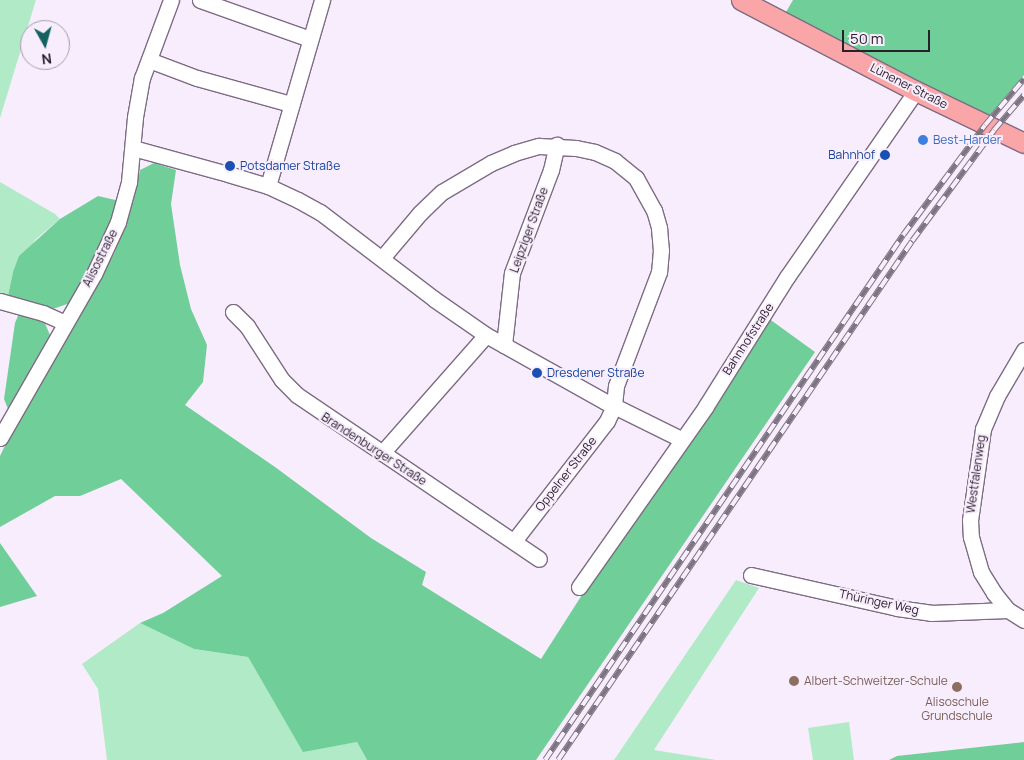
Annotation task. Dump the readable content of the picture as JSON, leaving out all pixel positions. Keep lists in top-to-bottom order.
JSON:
{
  "streets": {
    "main road": ["Lünener Straße"],
    "street": [
      "Leipziger Straße",
      "Alisostraße",
      "Bahnhofstraße",
      "Brandenburger Straße",
      "Oppelner Straße",
      "Westfalenweg",
      "Thüringer Weg"
    ]
  },
  "crossings": [
    ["Lünener Straße", "Bahnhofstraße"],
    ["Brandenburger Straße", "Oppelner Straße"],
    ["Westfalenweg", "Thüringer Weg"]
  ],
  "places": [
    "Best-Harder",
    "Bahnhof",
    "Potsdamer Straße",
    "Dresdener Straße",
    "Albert-Schweitzer-Schule",
    "Alisoschule Grundschule"
  ],
  "scale_bar": "50 m",
  "north": "bottom"
}
